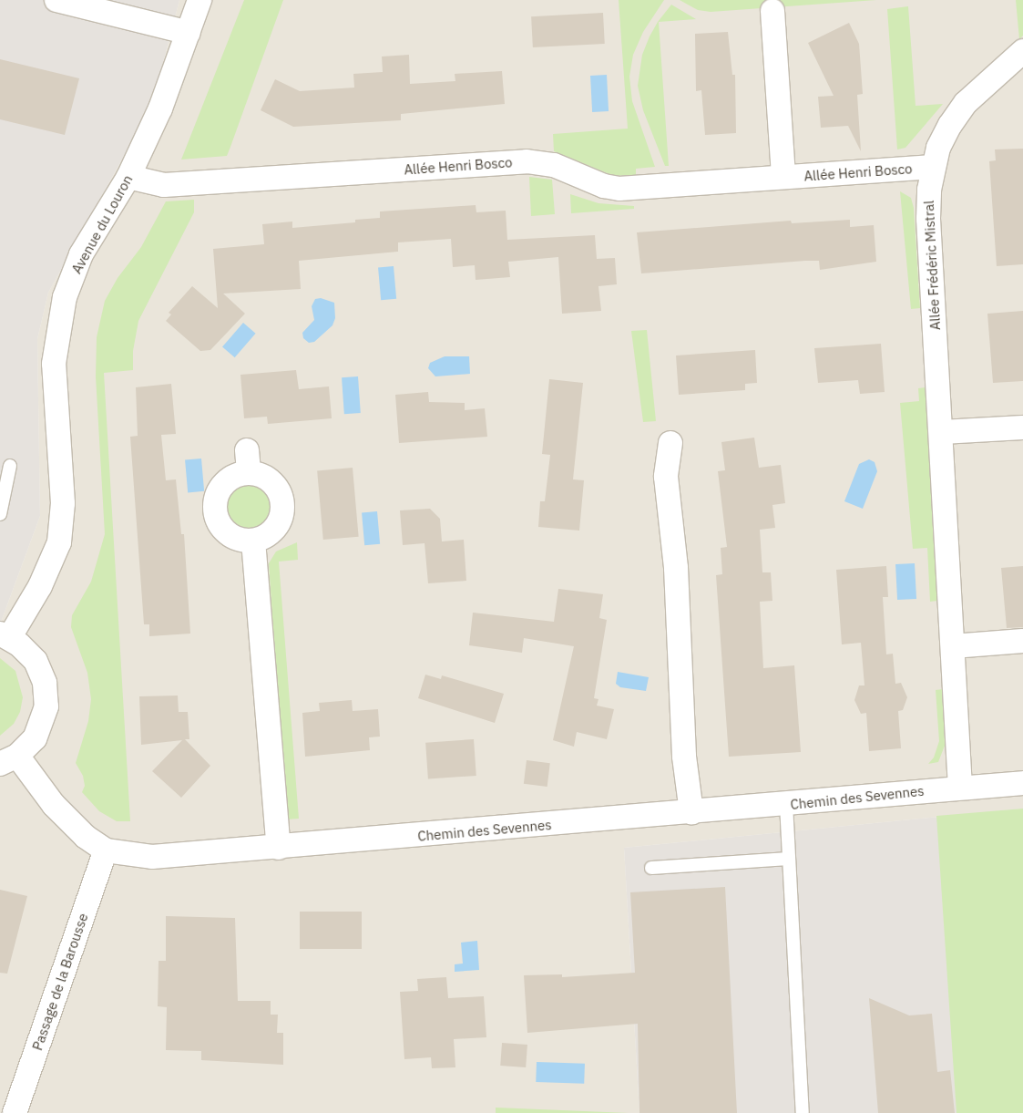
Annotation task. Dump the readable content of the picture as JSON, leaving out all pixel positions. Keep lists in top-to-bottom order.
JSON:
{
  "streets": {
    "street": [
      "Allée Henri Bosco",
      "Avenue du Louron",
      "Allée Frédéric Mistral",
      "Chemin des Sevennes",
      "Passage de la Barousse"
    ]
  },
  "crossings": [
    ["Allée Henri Bosco", "Avenue du Louron"],
    ["Allée Henri Bosco", "Allée Frédéric Mistral"],
    ["Allée Frédéric Mistral", "Chemin des Sevennes"],
    ["Chemin des Sevennes", "Passage de la Barousse"]
  ]
}
